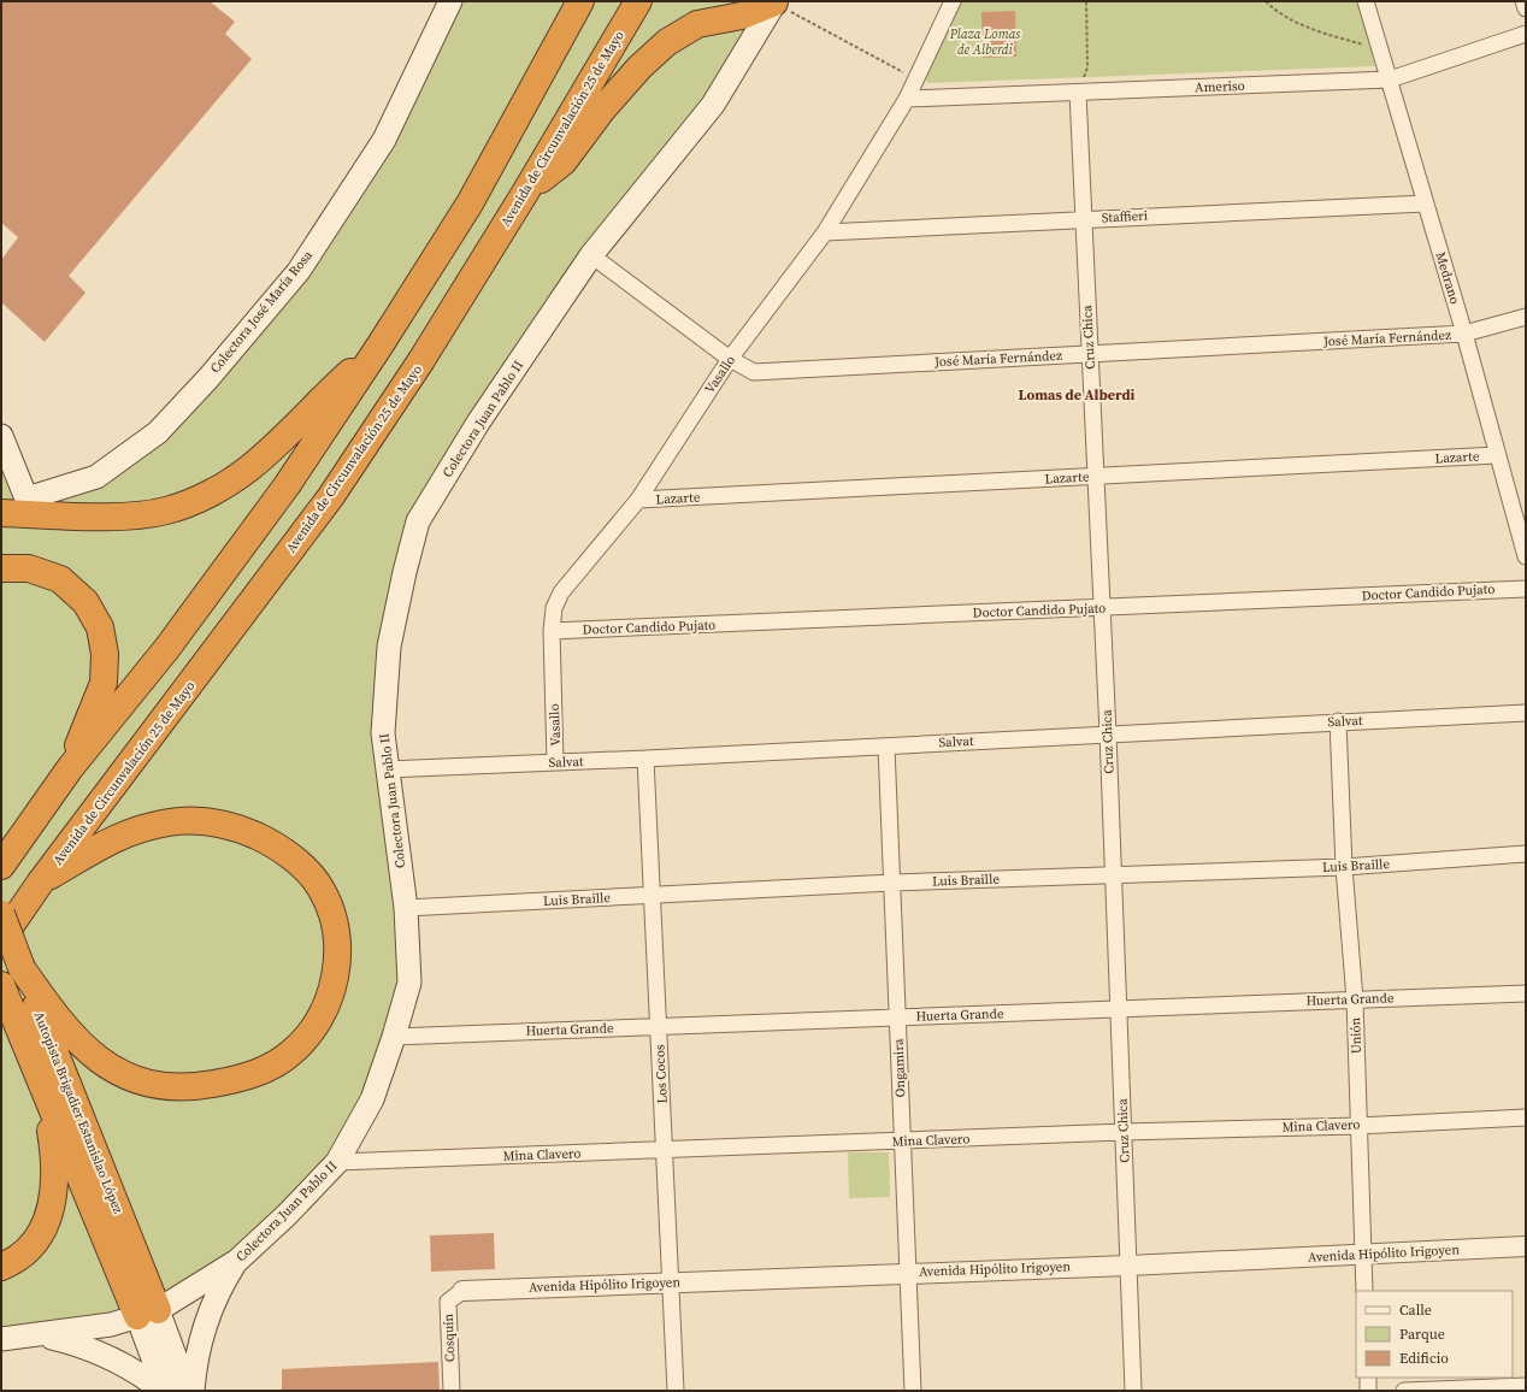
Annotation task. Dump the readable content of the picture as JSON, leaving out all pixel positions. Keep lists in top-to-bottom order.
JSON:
{
  "streets": {
    "highway": ["Avenida de Circunvalación 25 de Mayo", "Autopista Brigadier Estanislao López"],
    "main road": ["Colectora José María Rosa", "Colectora Juan Pablo II"],
    "street": [
      "Ameriso",
      "Staffieri",
      "Medrano",
      "Cruz Chica",
      "José María Fernández",
      "Vasallo",
      "Lazarte",
      "Doctor Candido Pujato",
      "Salvat",
      "Luis Braille",
      "Huerta Grande",
      "Unión",
      "Ongamira",
      "Los Cocos",
      "Mina Clavero",
      "Avenida Hipólito Irigoyen",
      "Cosquín"
    ]
  },
  "crossings": [
    ["Ameriso", "Medrano"],
    ["Ameriso", "Cruz Chica"],
    ["Ameriso", "Vasallo"],
    ["Staffieri", "Medrano"],
    ["Staffieri", "Cruz Chica"],
    ["Staffieri", "Vasallo"],
    ["Medrano", "José María Fernández"],
    ["Medrano", "Lazarte"],
    ["Cruz Chica", "José María Fernández"],
    ["Cruz Chica", "Lazarte"],
    ["Cruz Chica", "Doctor Candido Pujato"],
    ["Cruz Chica", "Salvat"],
    ["Cruz Chica", "Luis Braille"],
    ["Cruz Chica", "Huerta Grande"],
    ["Cruz Chica", "Mina Clavero"],
    ["Cruz Chica", "Avenida Hipólito Irigoyen"],
    ["José María Fernández", "Vasallo"],
    ["José María Fernández", "Colectora Juan Pablo II"],
    ["Vasallo", "Lazarte"],
    ["Vasallo", "Doctor Candido Pujato"],
    ["Vasallo", "Salvat"],
    ["Colectora Juan Pablo II", "Salvat"],
    ["Colectora Juan Pablo II", "Luis Braille"],
    ["Colectora Juan Pablo II", "Huerta Grande"],
    ["Colectora Juan Pablo II", "Autopista Brigadier Estanislao López"],
    ["Colectora Juan Pablo II", "Mina Clavero"],
    ["Salvat", "Unión"],
    ["Salvat", "Ongamira"],
    ["Salvat", "Los Cocos"],
    ["Luis Braille", "Unión"],
    ["Luis Braille", "Ongamira"],
    ["Luis Braille", "Los Cocos"],
    ["Huerta Grande", "Unión"],
    ["Huerta Grande", "Ongamira"],
    ["Huerta Grande", "Los Cocos"],
    ["Unión", "Mina Clavero"],
    ["Unión", "Avenida Hipólito Irigoyen"],
    ["Ongamira", "Mina Clavero"],
    ["Ongamira", "Avenida Hipólito Irigoyen"],
    ["Los Cocos", "Mina Clavero"],
    ["Los Cocos", "Avenida Hipólito Irigoyen"],
    ["Avenida Hipólito Irigoyen", "Cosquín"]
  ],
  "districts": ["Lomas de Alberdi"],
  "parks": ["Plaza Lomas de Alberdi"],
  "legend": ["Calle", "Parque", "Edificio"]
}
